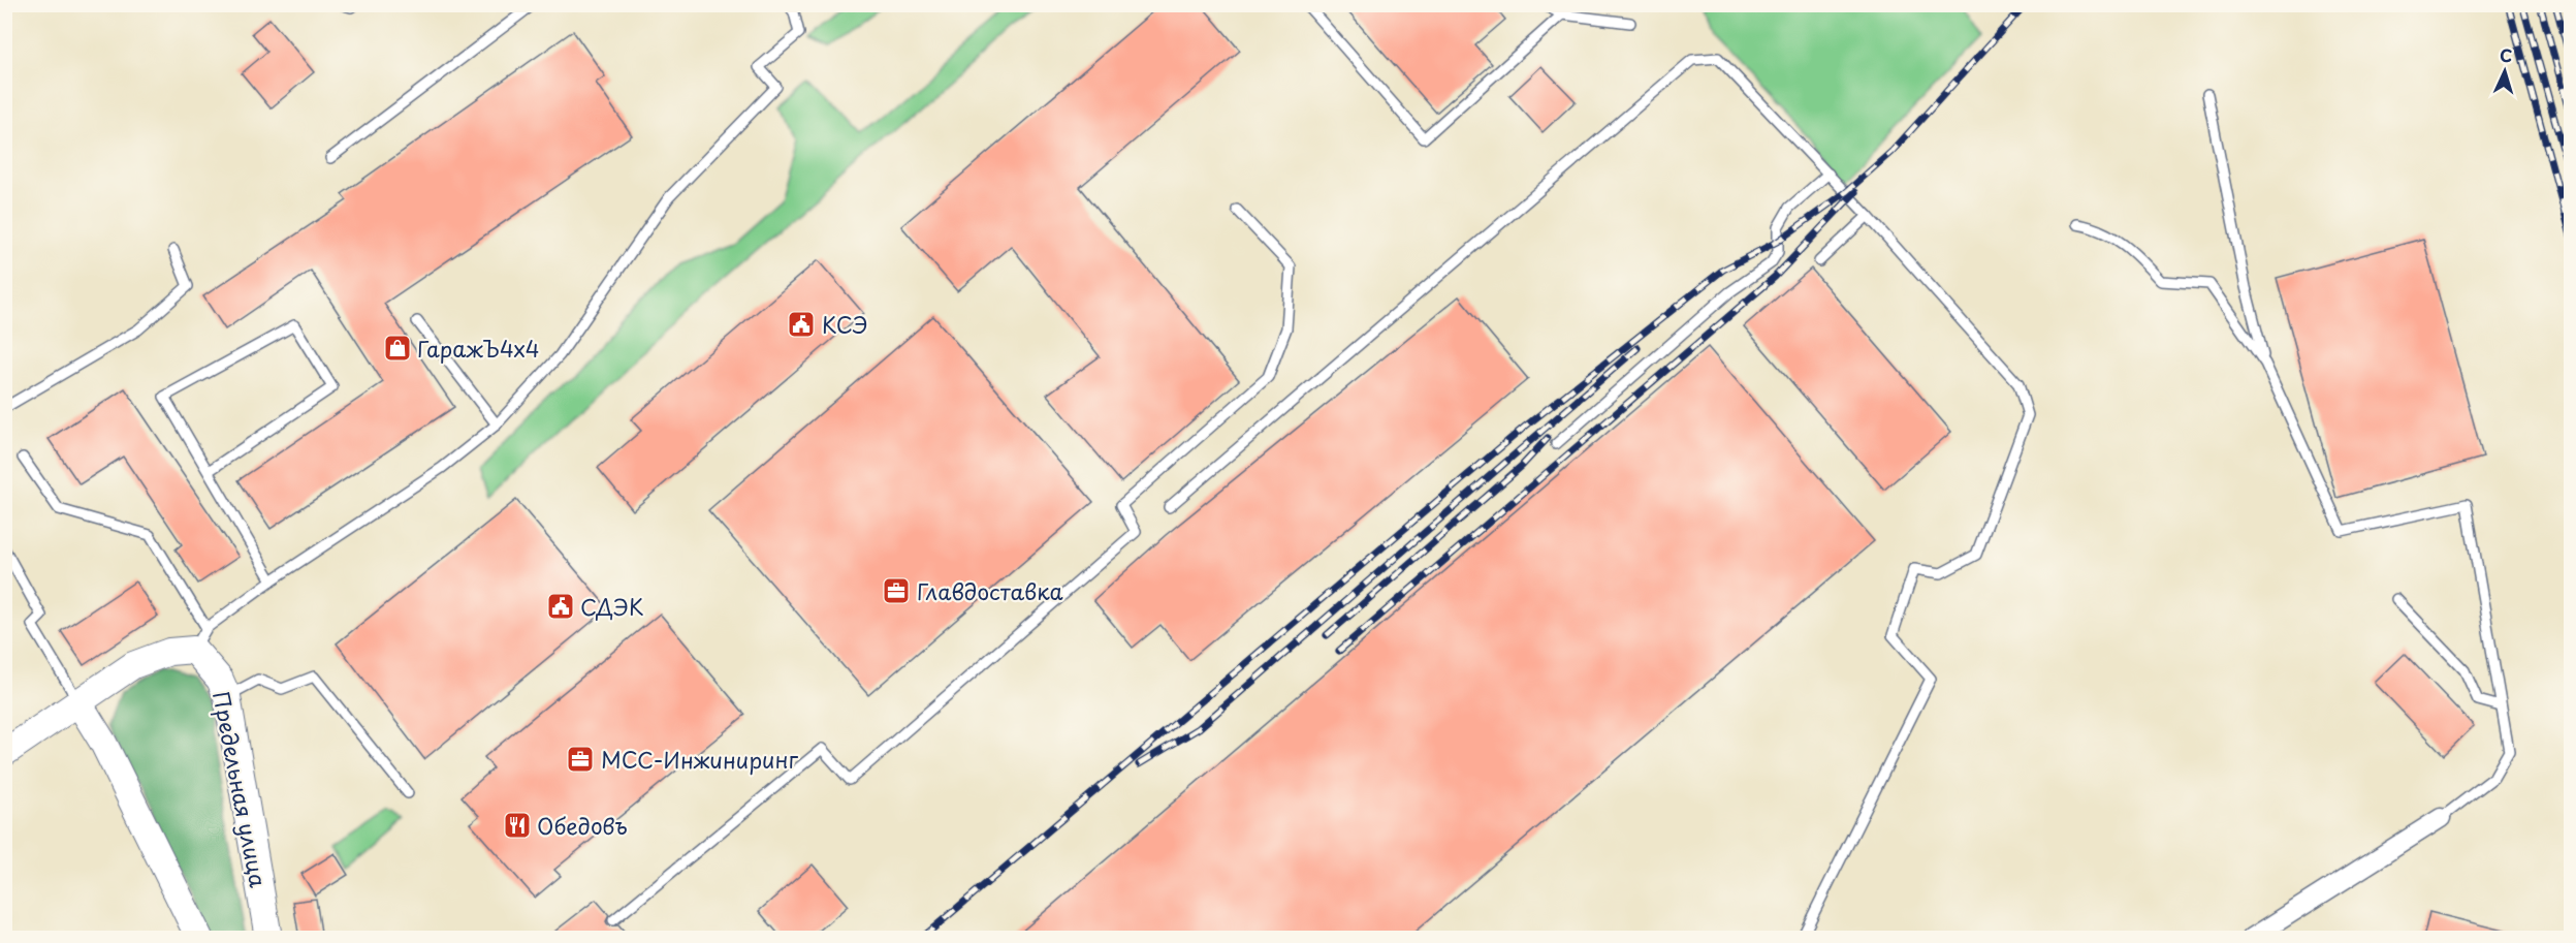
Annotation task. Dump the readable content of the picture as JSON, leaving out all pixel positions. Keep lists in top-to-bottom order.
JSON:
{
  "streets": {
    "street": ["Предельная улица"]
  },
  "places": {
    "public building": ["КСЭ", "СДЭК"],
    "shop": ["ГаражЪ4х4"],
    "office": ["Главдоставка", "МСС-Инжиниринг"],
    "restaurant": ["Обедовъ"]
  },
  "north": "top"
}
